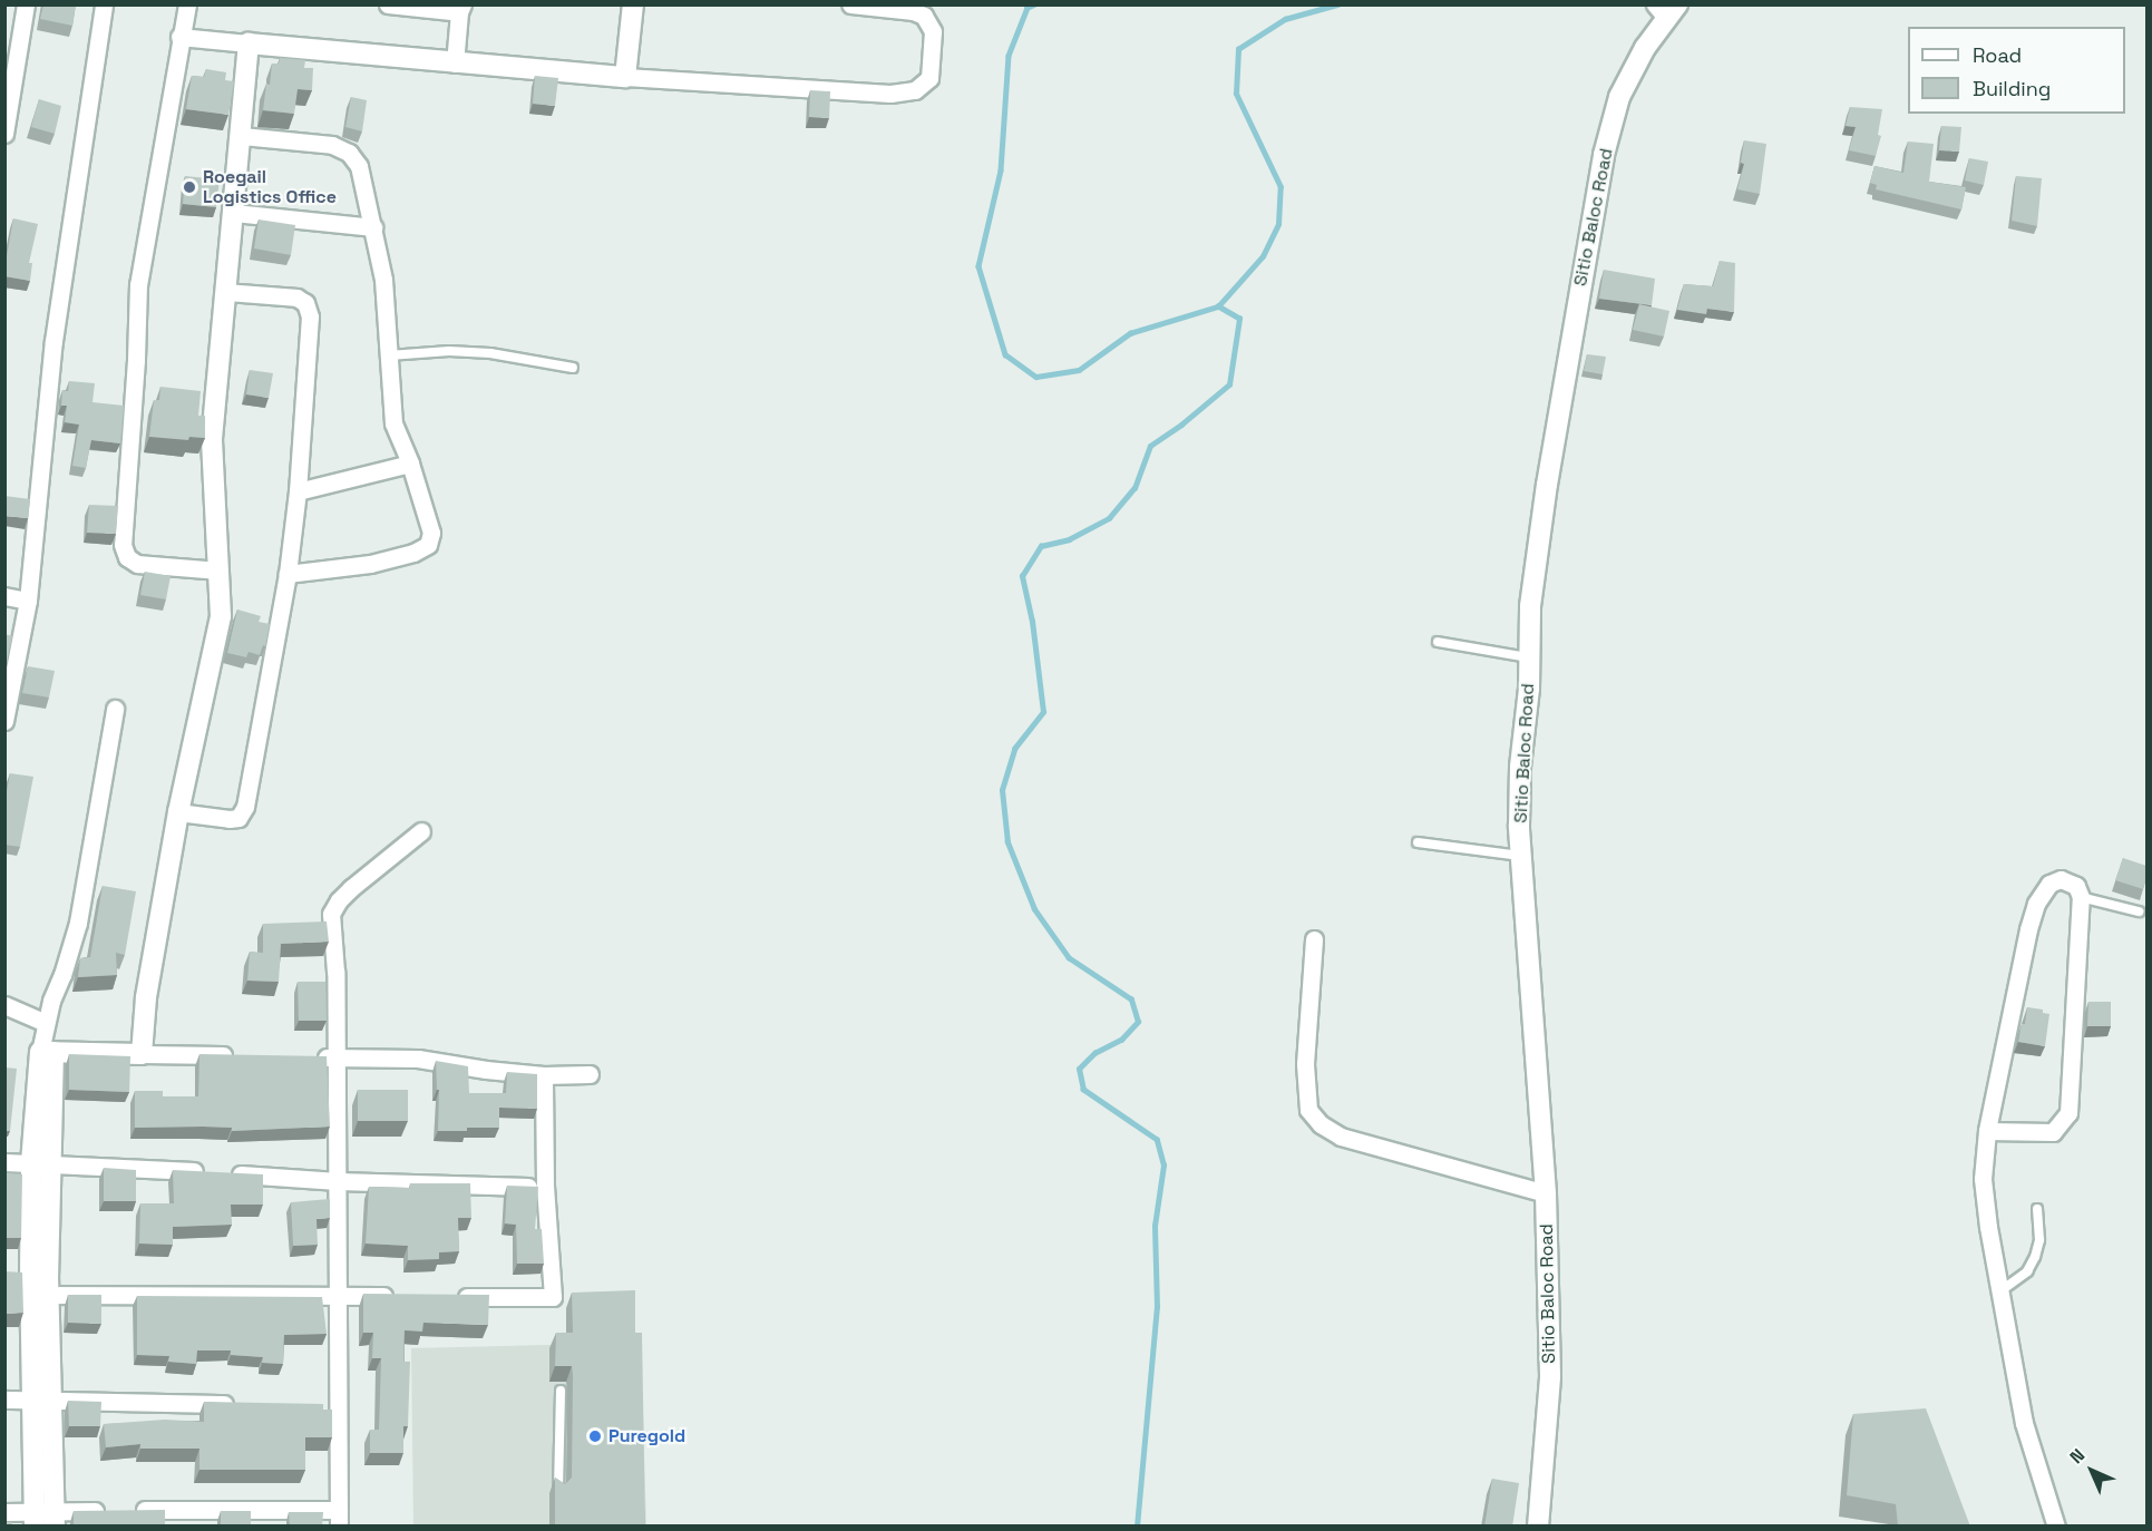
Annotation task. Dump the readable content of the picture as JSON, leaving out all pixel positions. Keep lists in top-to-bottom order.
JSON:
{
  "streets": {
    "street": ["Sitio Baloc Road"]
  },
  "places": ["Roegail Logistics Office", "Puregold"],
  "legend": ["Road", "Building"],
  "north": "top left"
}
